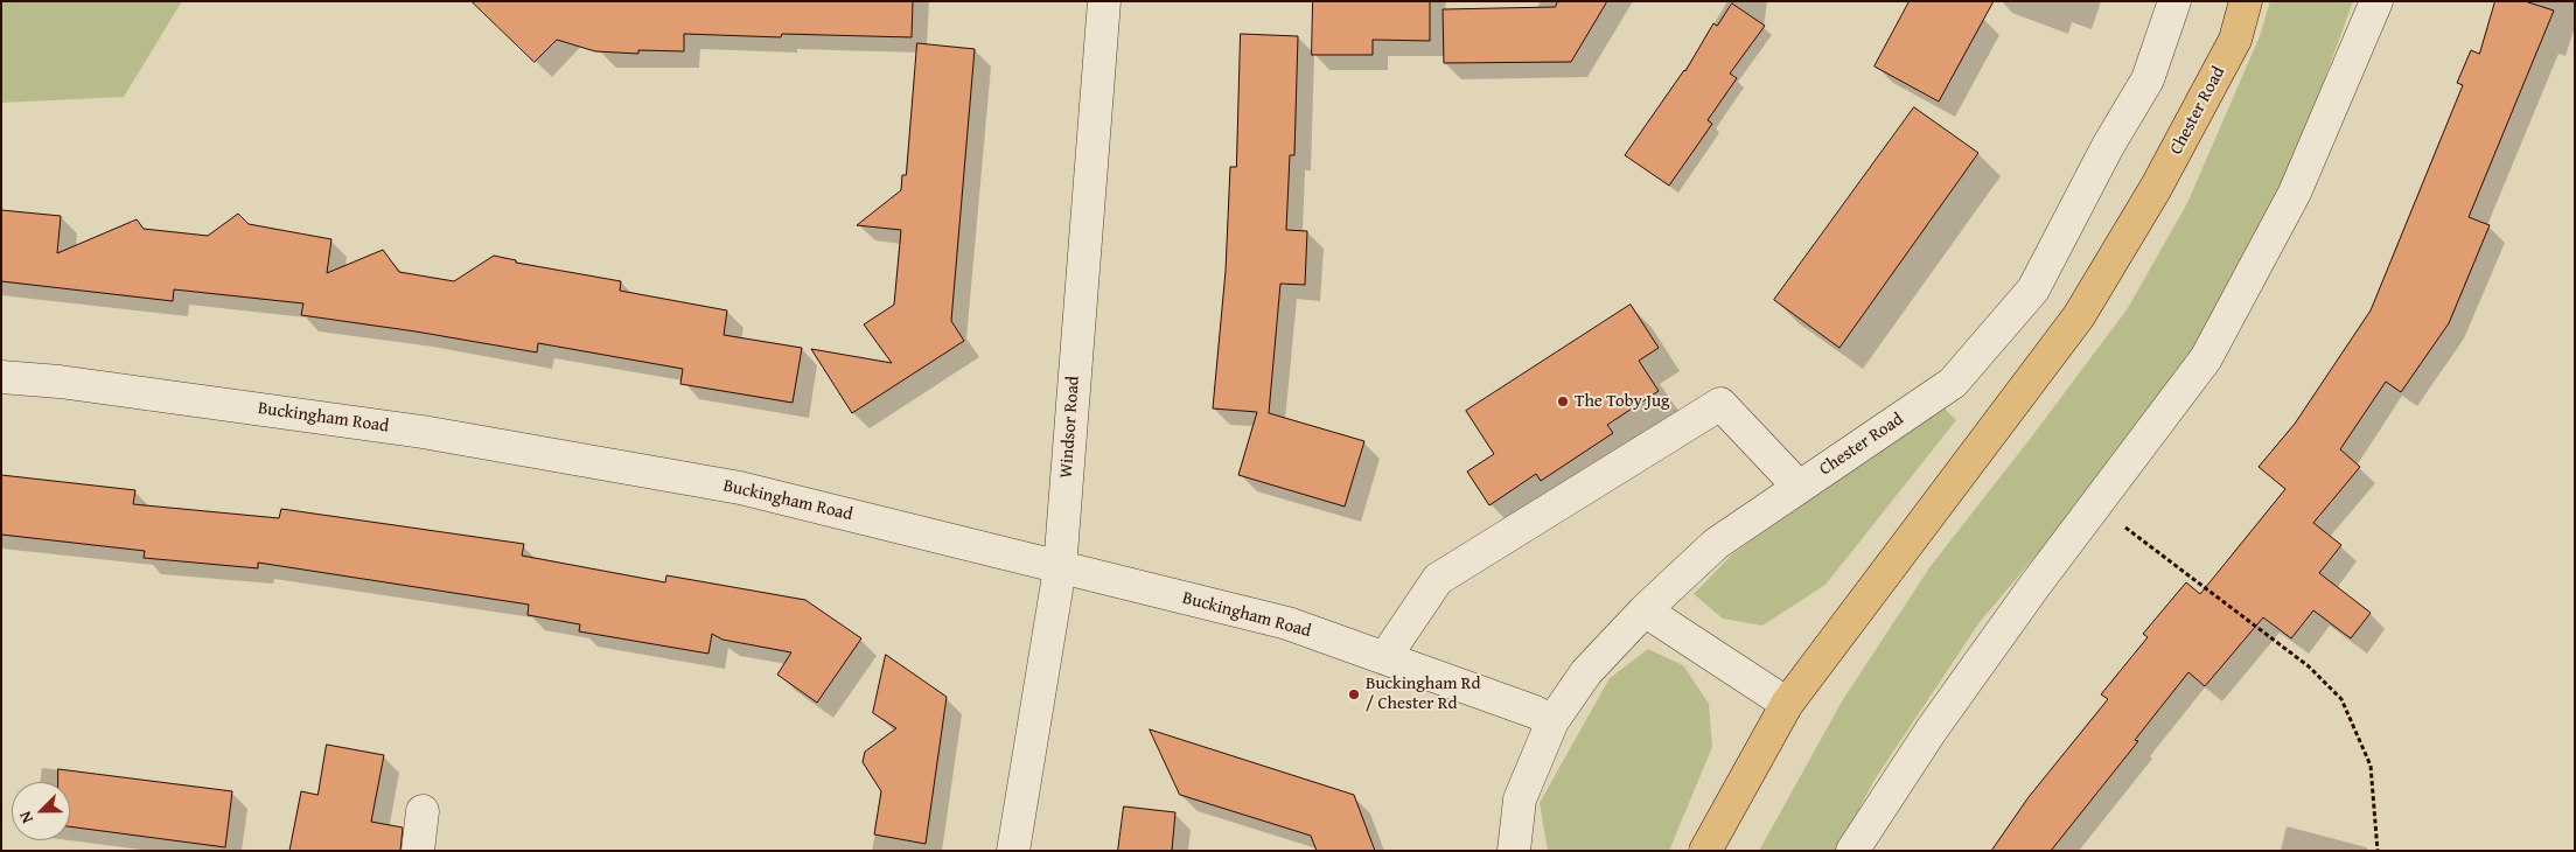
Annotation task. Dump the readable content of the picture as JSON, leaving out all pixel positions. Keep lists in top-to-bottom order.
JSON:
{
  "streets": {
    "main road": ["Chester Road"],
    "street": ["Buckingham Road", "Windsor Road"]
  },
  "crossings": [
    ["Chester Road", "Buckingham Road"],
    ["Buckingham Road", "Windsor Road"]
  ],
  "places": ["The Toby Jug", "Buckingham Rd / Chester Rd"],
  "north": "bottom left"
}
